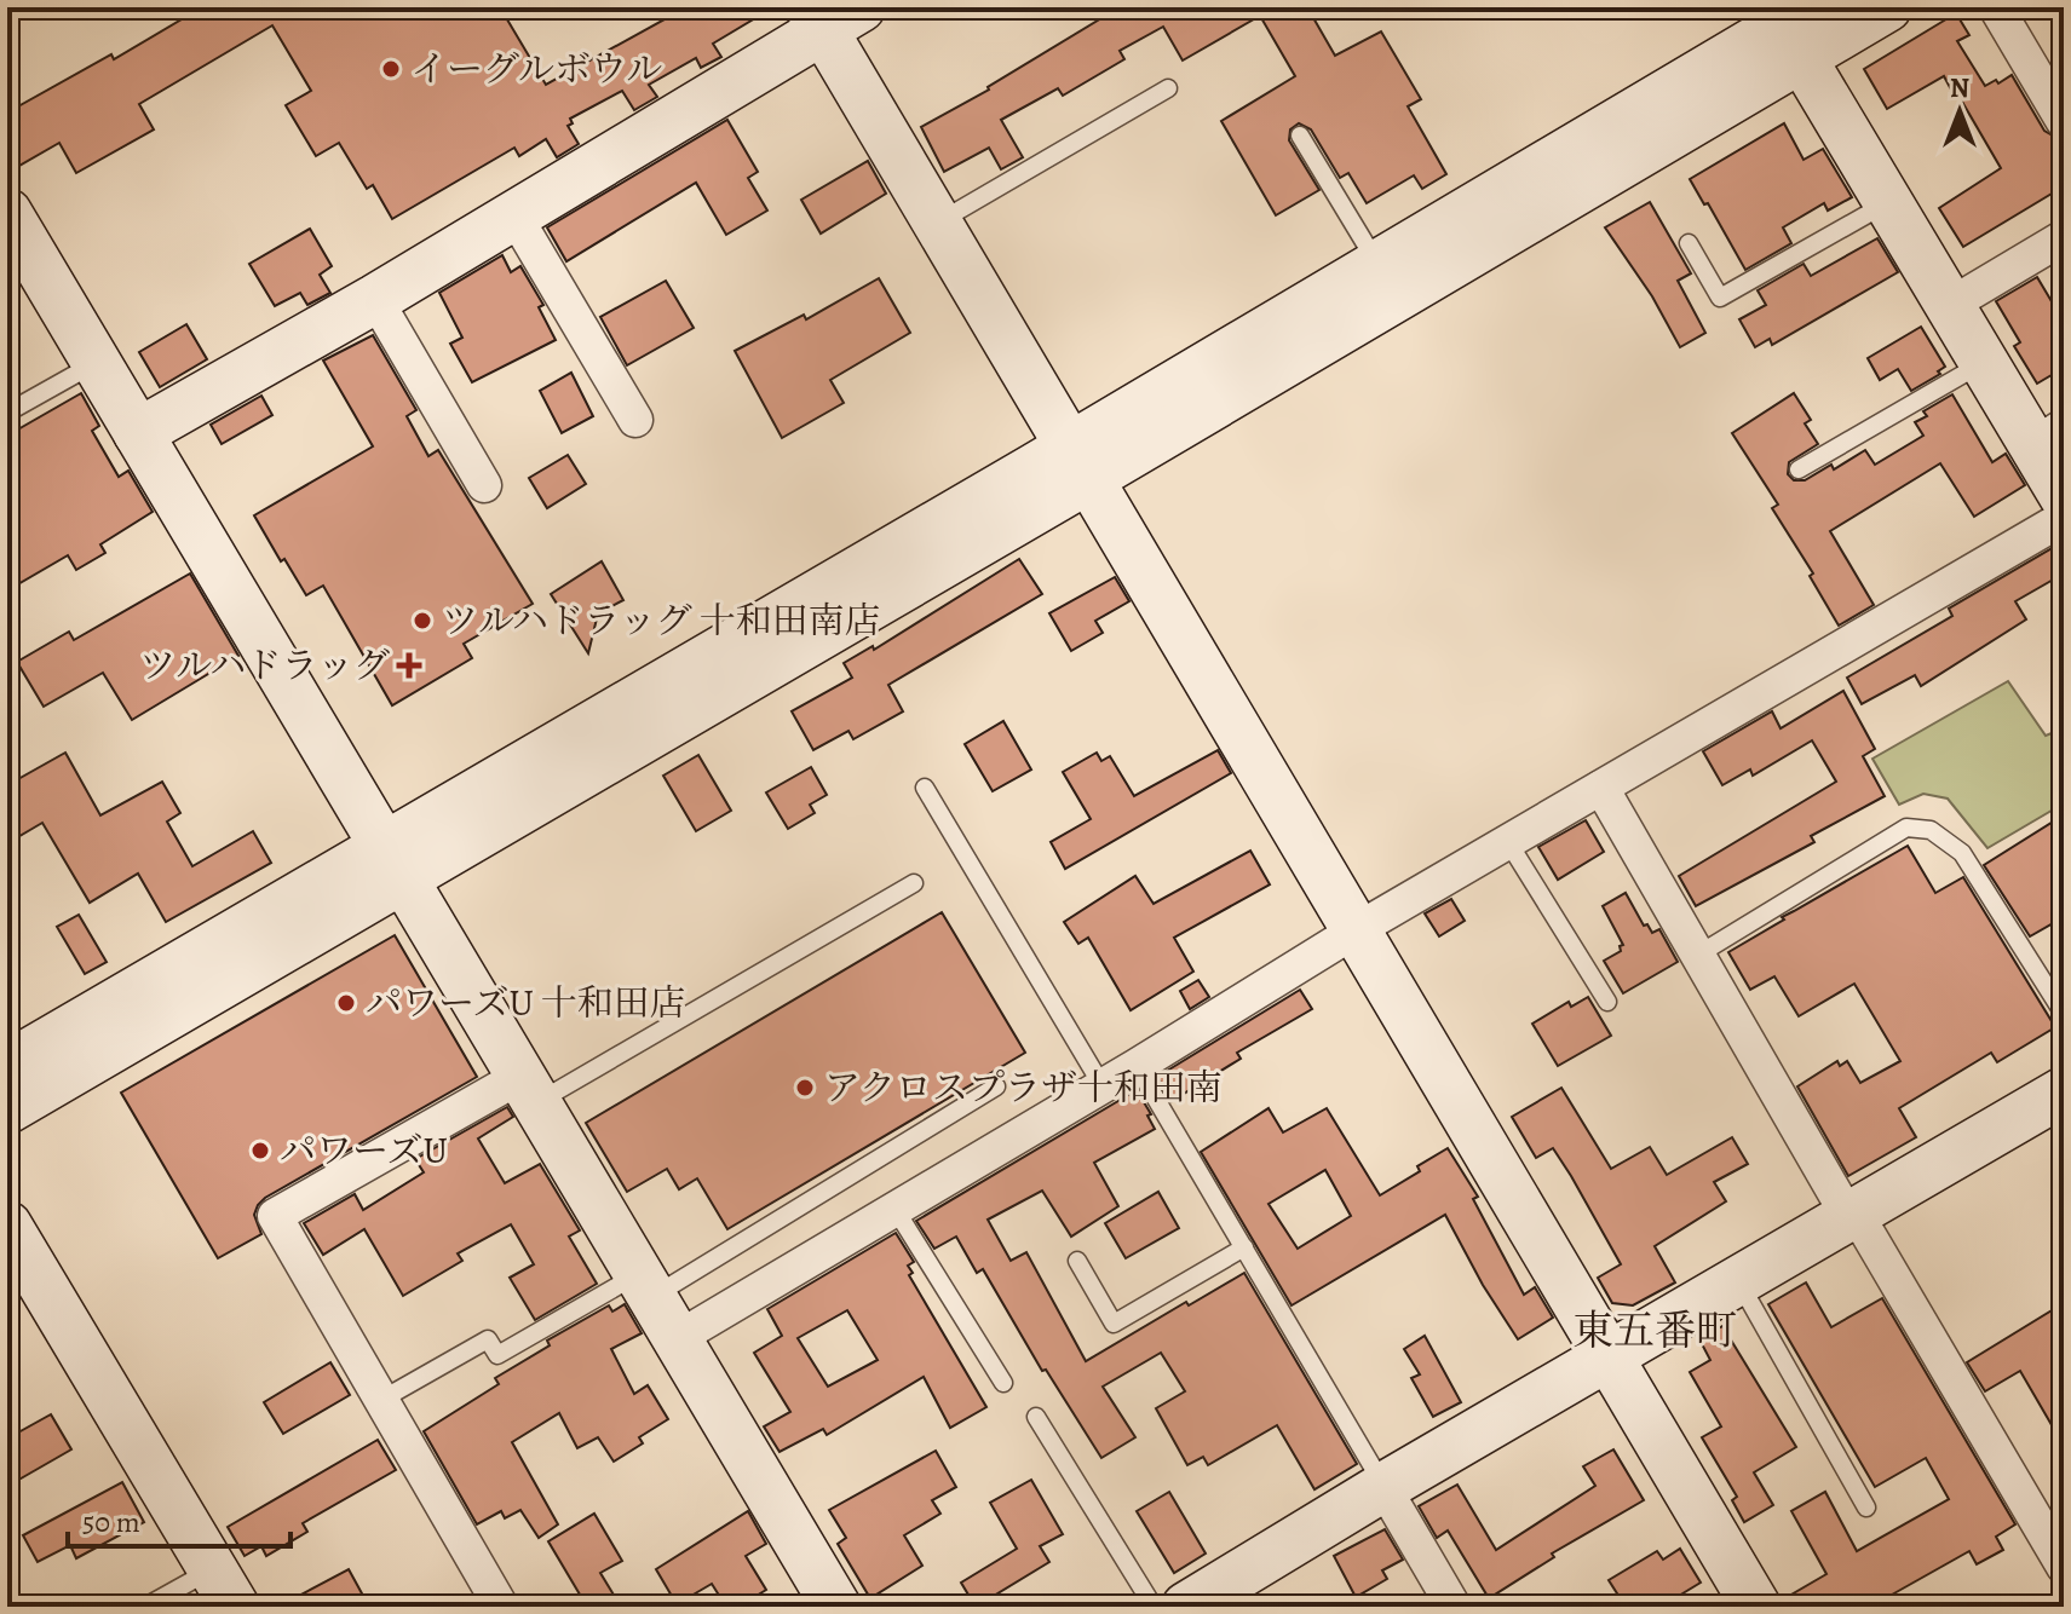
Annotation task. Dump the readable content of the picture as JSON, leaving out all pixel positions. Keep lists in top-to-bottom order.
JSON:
{
  "districts": ["東五番町"],
  "places": {
    "other": [
      "イーグルボウル",
      "ツルハドラッグ 十和田南店",
      "パワーズU 十和田店",
      "アクロスプラザ十和田南",
      "パワーズU"
    ],
    "health": ["ツルハドラッグ"]
  },
  "scale_bar": "50 m",
  "north": "top"
}
